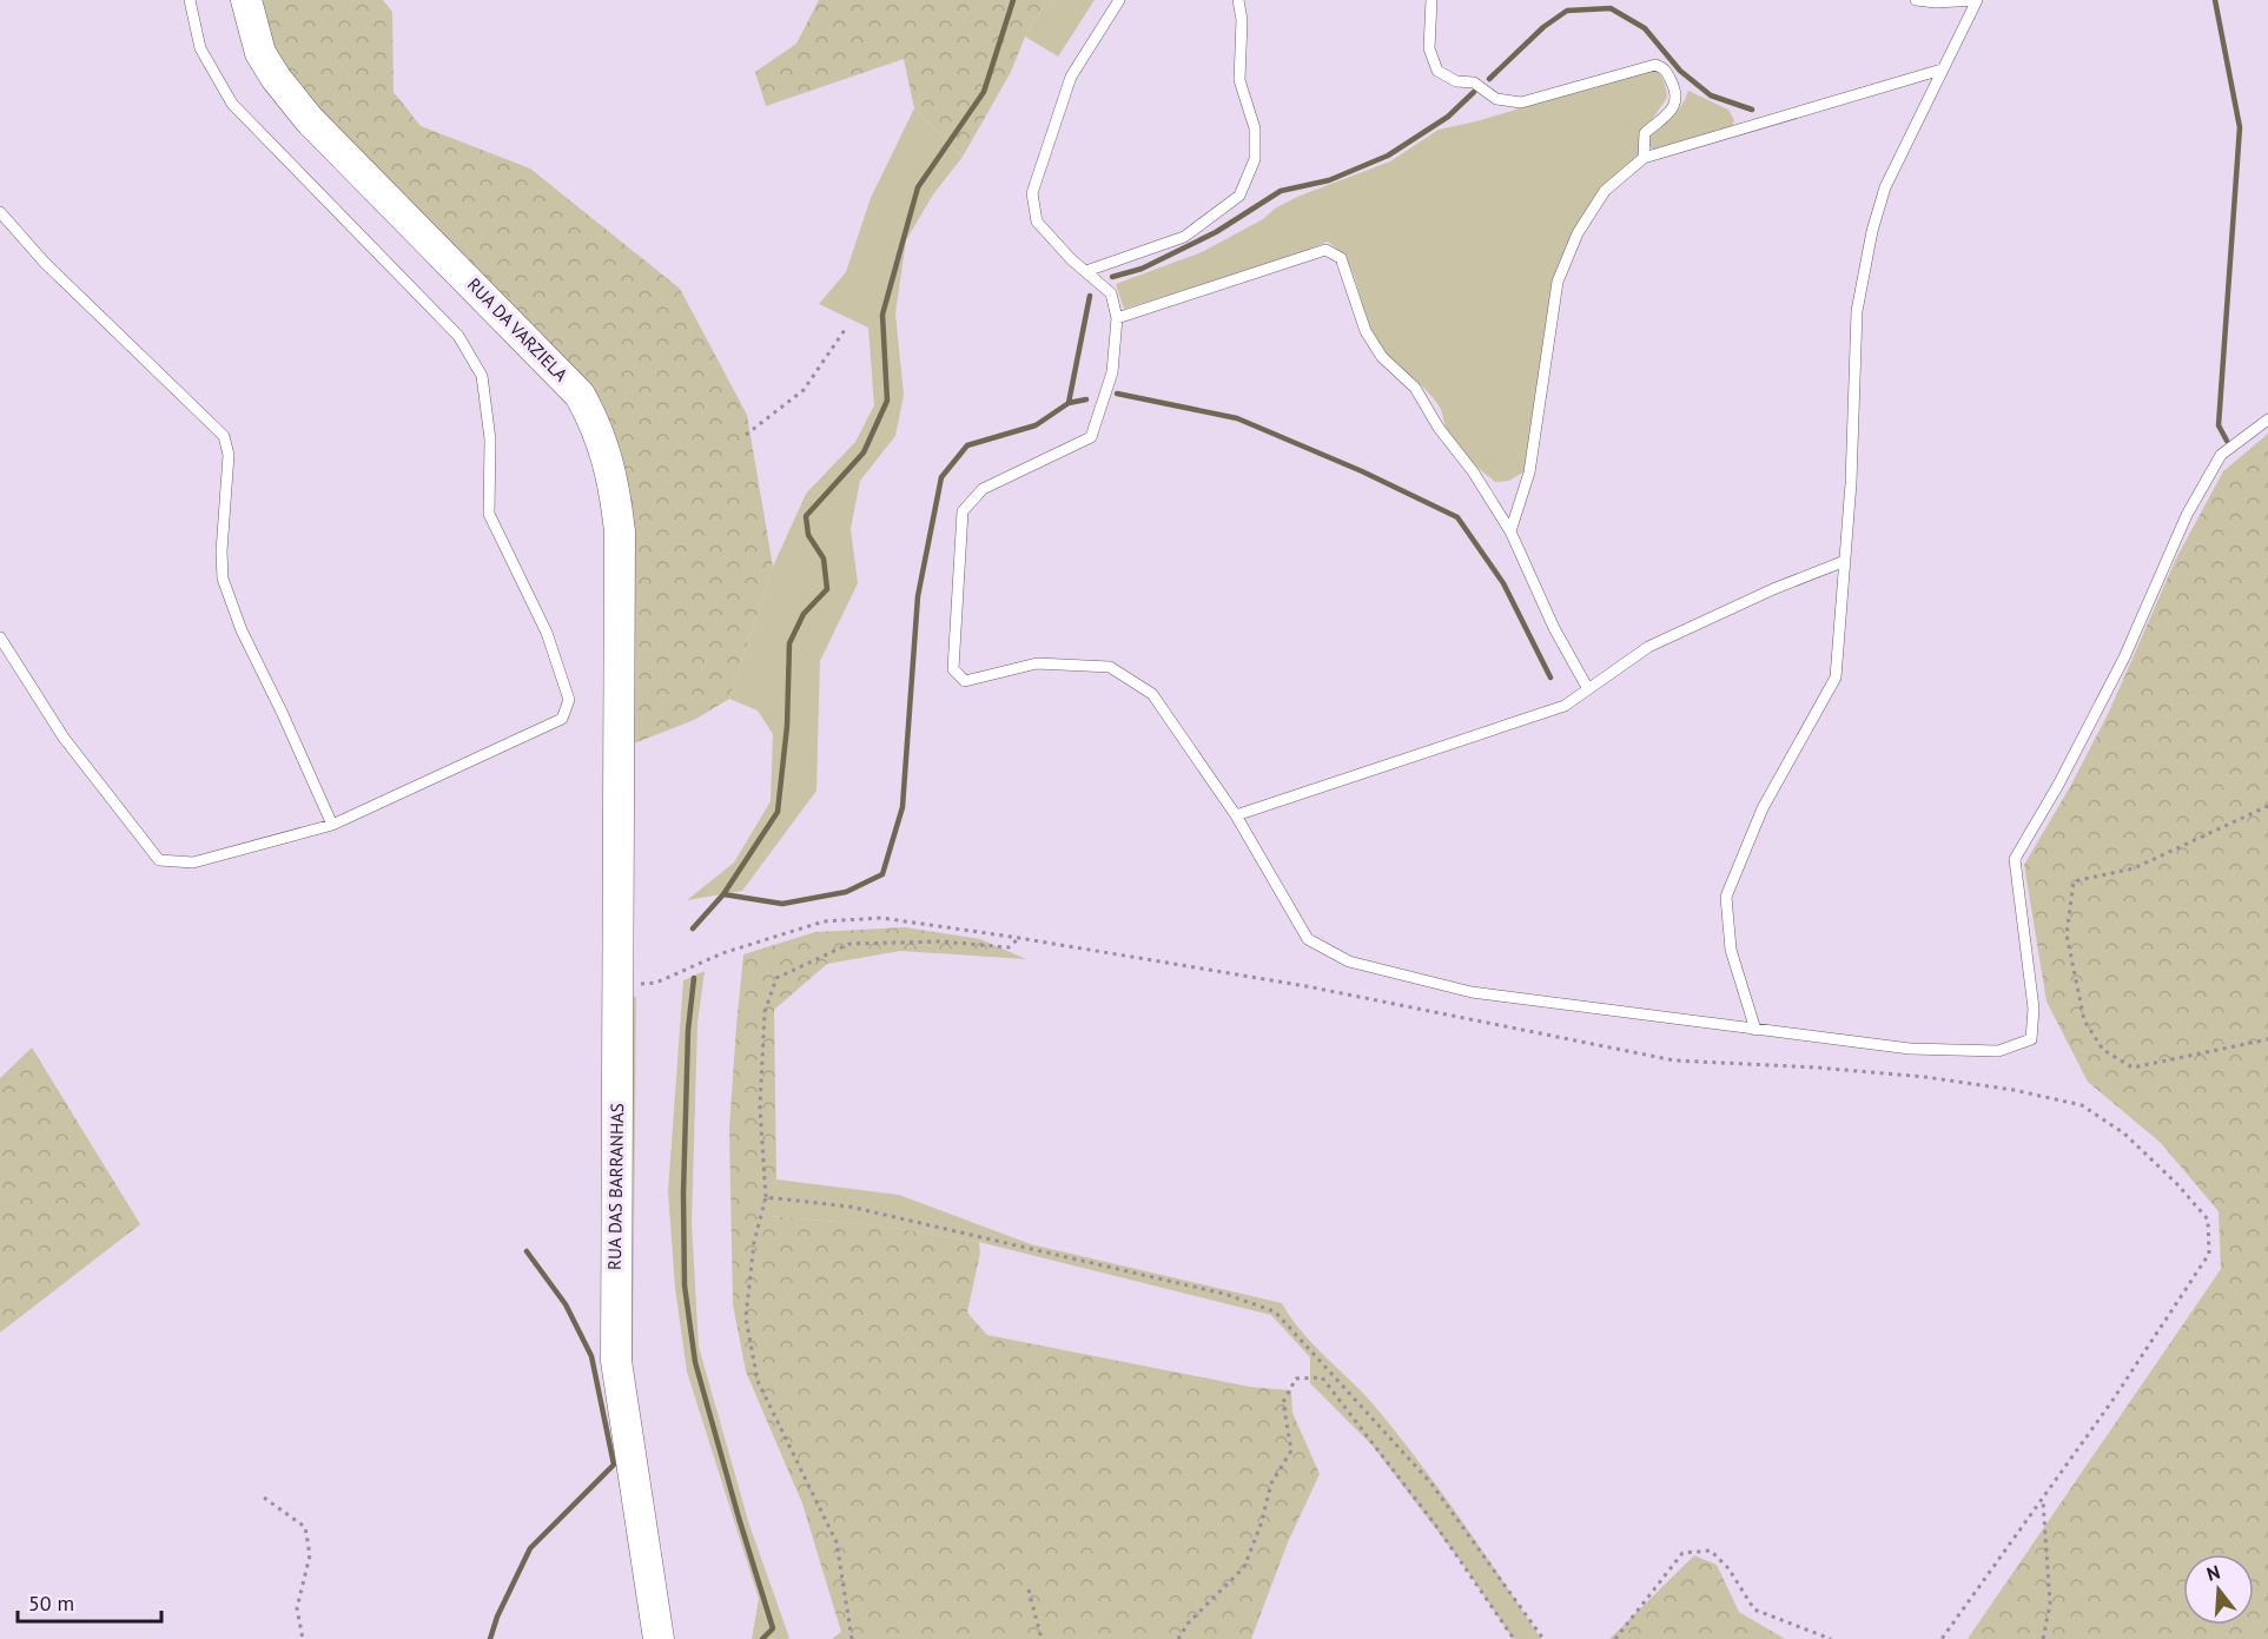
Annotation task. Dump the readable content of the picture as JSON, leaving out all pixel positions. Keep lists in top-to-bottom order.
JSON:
{
  "streets": {
    "main road": ["RUA DA VARZIELA", "RUA DAS BARRANHAS"]
  },
  "crossings": [
    ["RUA DA VARZIELA", "RUA DAS BARRANHAS"]
  ],
  "scale_bar": "50 m",
  "north": "top"
}
